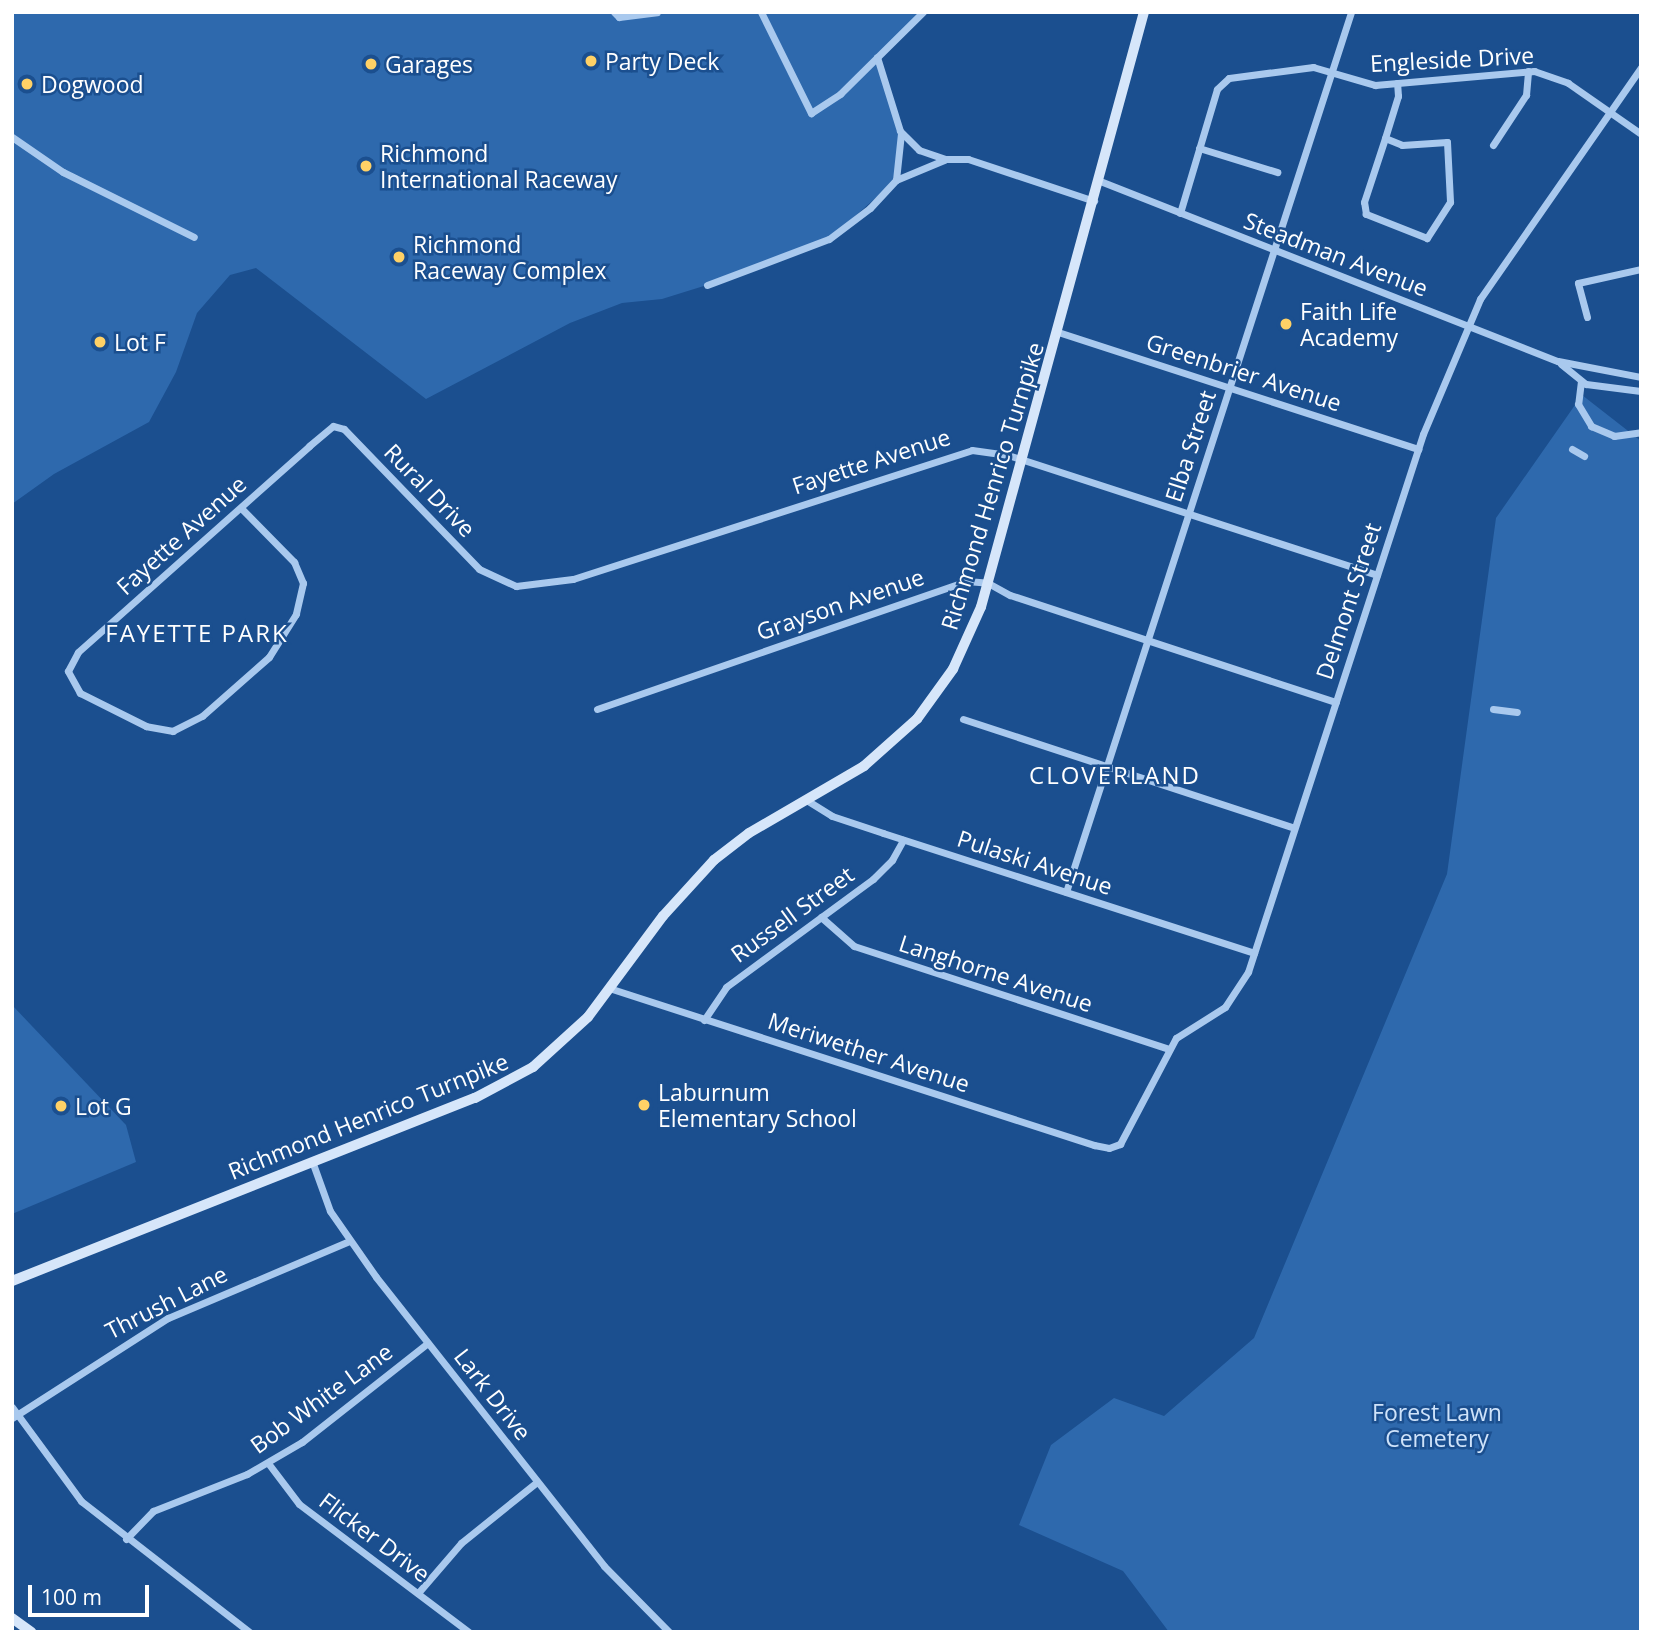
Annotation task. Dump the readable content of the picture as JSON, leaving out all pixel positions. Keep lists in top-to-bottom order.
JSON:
{
  "streets": {
    "main road": ["Richmond Henrico Turnpike"],
    "street": [
      "Engleside Drive",
      "Steadman Avenue",
      "Greenbrier Avenue",
      "Elba Street",
      "Fayette Avenue",
      "Rural Drive",
      "Delmont Street",
      "Grayson Avenue",
      "Pulaski Avenue",
      "Russell Street",
      "Langhorne Avenue",
      "Meriwether Avenue",
      "Thrush Lane",
      "Lark Drive",
      "Bob White Lane",
      "Flicker Drive"
    ]
  },
  "crossings": [
    ["Engleside Drive", "Steadman Avenue"],
    ["Engleside Drive", "Elba Street"],
    ["Engleside Drive", "Delmont Street"],
    ["Steadman Avenue", "Elba Street"],
    ["Steadman Avenue", "Richmond Henrico Turnpike"],
    ["Steadman Avenue", "Delmont Street"],
    ["Greenbrier Avenue", "Elba Street"],
    ["Greenbrier Avenue", "Richmond Henrico Turnpike"],
    ["Greenbrier Avenue", "Delmont Street"],
    ["Elba Street", "Fayette Avenue"],
    ["Elba Street", "Grayson Avenue"],
    ["Elba Street", "Pulaski Avenue"],
    ["Fayette Avenue", "Richmond Henrico Turnpike"],
    ["Fayette Avenue", "Rural Drive"],
    ["Fayette Avenue", "Delmont Street"],
    ["Richmond Henrico Turnpike", "Grayson Avenue"],
    ["Richmond Henrico Turnpike", "Pulaski Avenue"],
    ["Richmond Henrico Turnpike", "Meriwether Avenue"],
    ["Richmond Henrico Turnpike", "Lark Drive"],
    ["Delmont Street", "Grayson Avenue"],
    ["Delmont Street", "Pulaski Avenue"],
    ["Delmont Street", "Langhorne Avenue"],
    ["Delmont Street", "Meriwether Avenue"],
    ["Pulaski Avenue", "Russell Street"],
    ["Russell Street", "Langhorne Avenue"],
    ["Russell Street", "Meriwether Avenue"],
    ["Thrush Lane", "Lark Drive"],
    ["Lark Drive", "Bob White Lane"],
    ["Bob White Lane", "Flicker Drive"]
  ],
  "districts": ["FAYETTE PARK", "CLOVERLAND"],
  "parks": ["Forest Lawn Cemetery"],
  "places": [
    "Party Deck",
    "Garages",
    "Dogwood",
    "Richmond International Raceway",
    "Richmond Raceway Complex",
    "Faith Life Academy",
    "Lot F",
    "Laburnum Elementary School",
    "Lot G"
  ],
  "scale_bar": "100 m"
}
